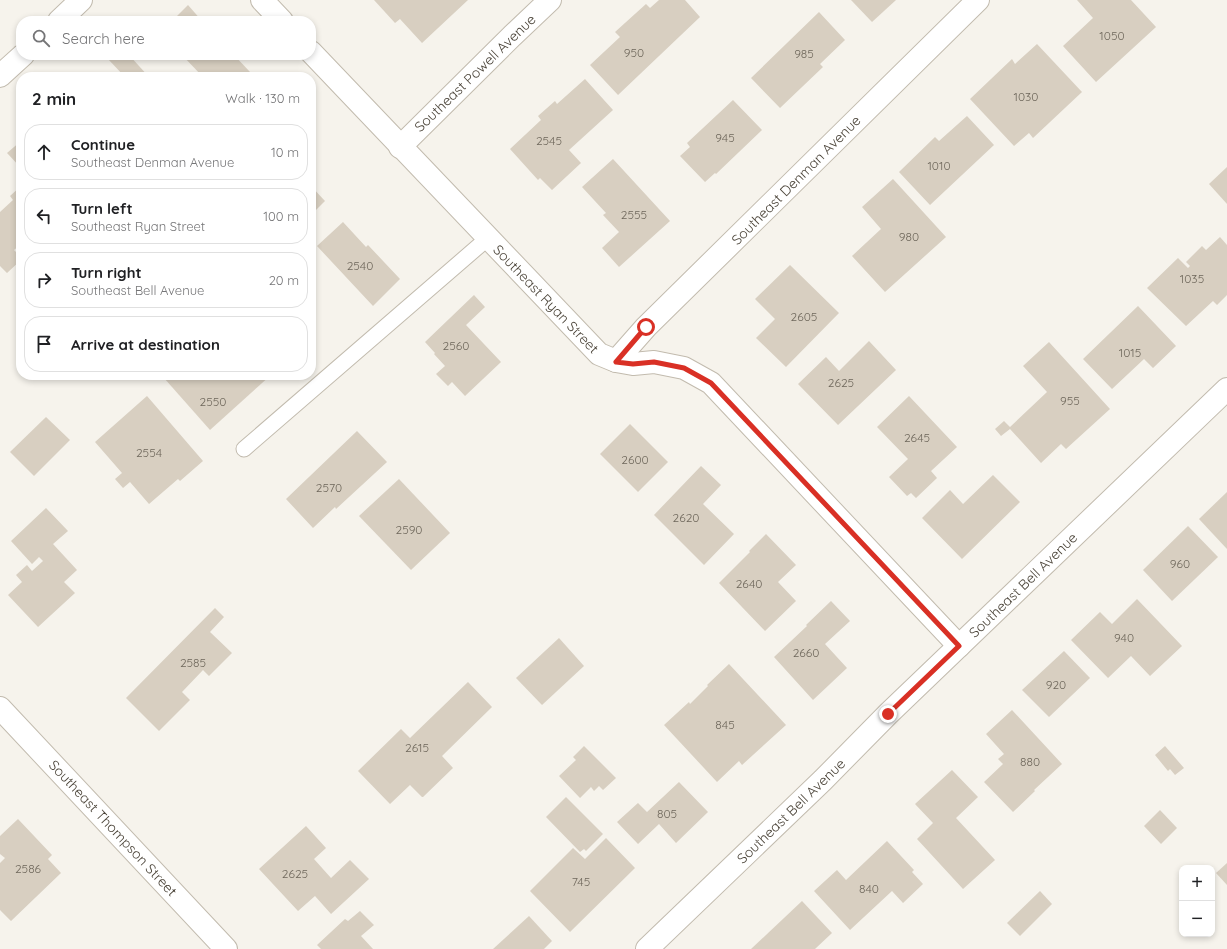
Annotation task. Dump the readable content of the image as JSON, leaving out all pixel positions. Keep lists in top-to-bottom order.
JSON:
{
  "streets": {
    "street": [
      "Southeast Powell Avenue",
      "Southeast Denman Avenue",
      "Southeast Ryan Street",
      "Southeast Bell Avenue",
      "Southeast Thompson Street"
    ]
  },
  "crossings": [
    ["Southeast Powell Avenue", "Southeast Ryan Street"],
    ["Southeast Denman Avenue", "Southeast Ryan Street"],
    ["Southeast Ryan Street", "Southeast Bell Avenue"]
  ],
  "house_numbers": [
    "1050",
    "950",
    "985",
    "1030",
    "945",
    "2545",
    "1010",
    "2555",
    "980",
    "2540",
    "1035",
    "2605",
    "2560",
    "1015",
    "2625",
    "955",
    "2550",
    "2645",
    "2554",
    "2600",
    "2570",
    "2620",
    "2590",
    "960",
    "2640",
    "940",
    "2660",
    "2585",
    "920",
    "845",
    "2615",
    "880",
    "805",
    "2586",
    "2625",
    "745",
    "840"
  ],
  "page": {
    "search": "Search here",
    "heading": ["2 min", "Walk · 130 m"],
    "list": [
      ["Continue", "Southeast Denman Avenue", "10 m"],
      ["Turn left", "Southeast Ryan Street", "100 m"],
      ["Turn right", "Southeast Bell Avenue", "20 m"],
      "Arrive at destination"
    ],
    "map_buttons": ["+", "−"]
  }
}
